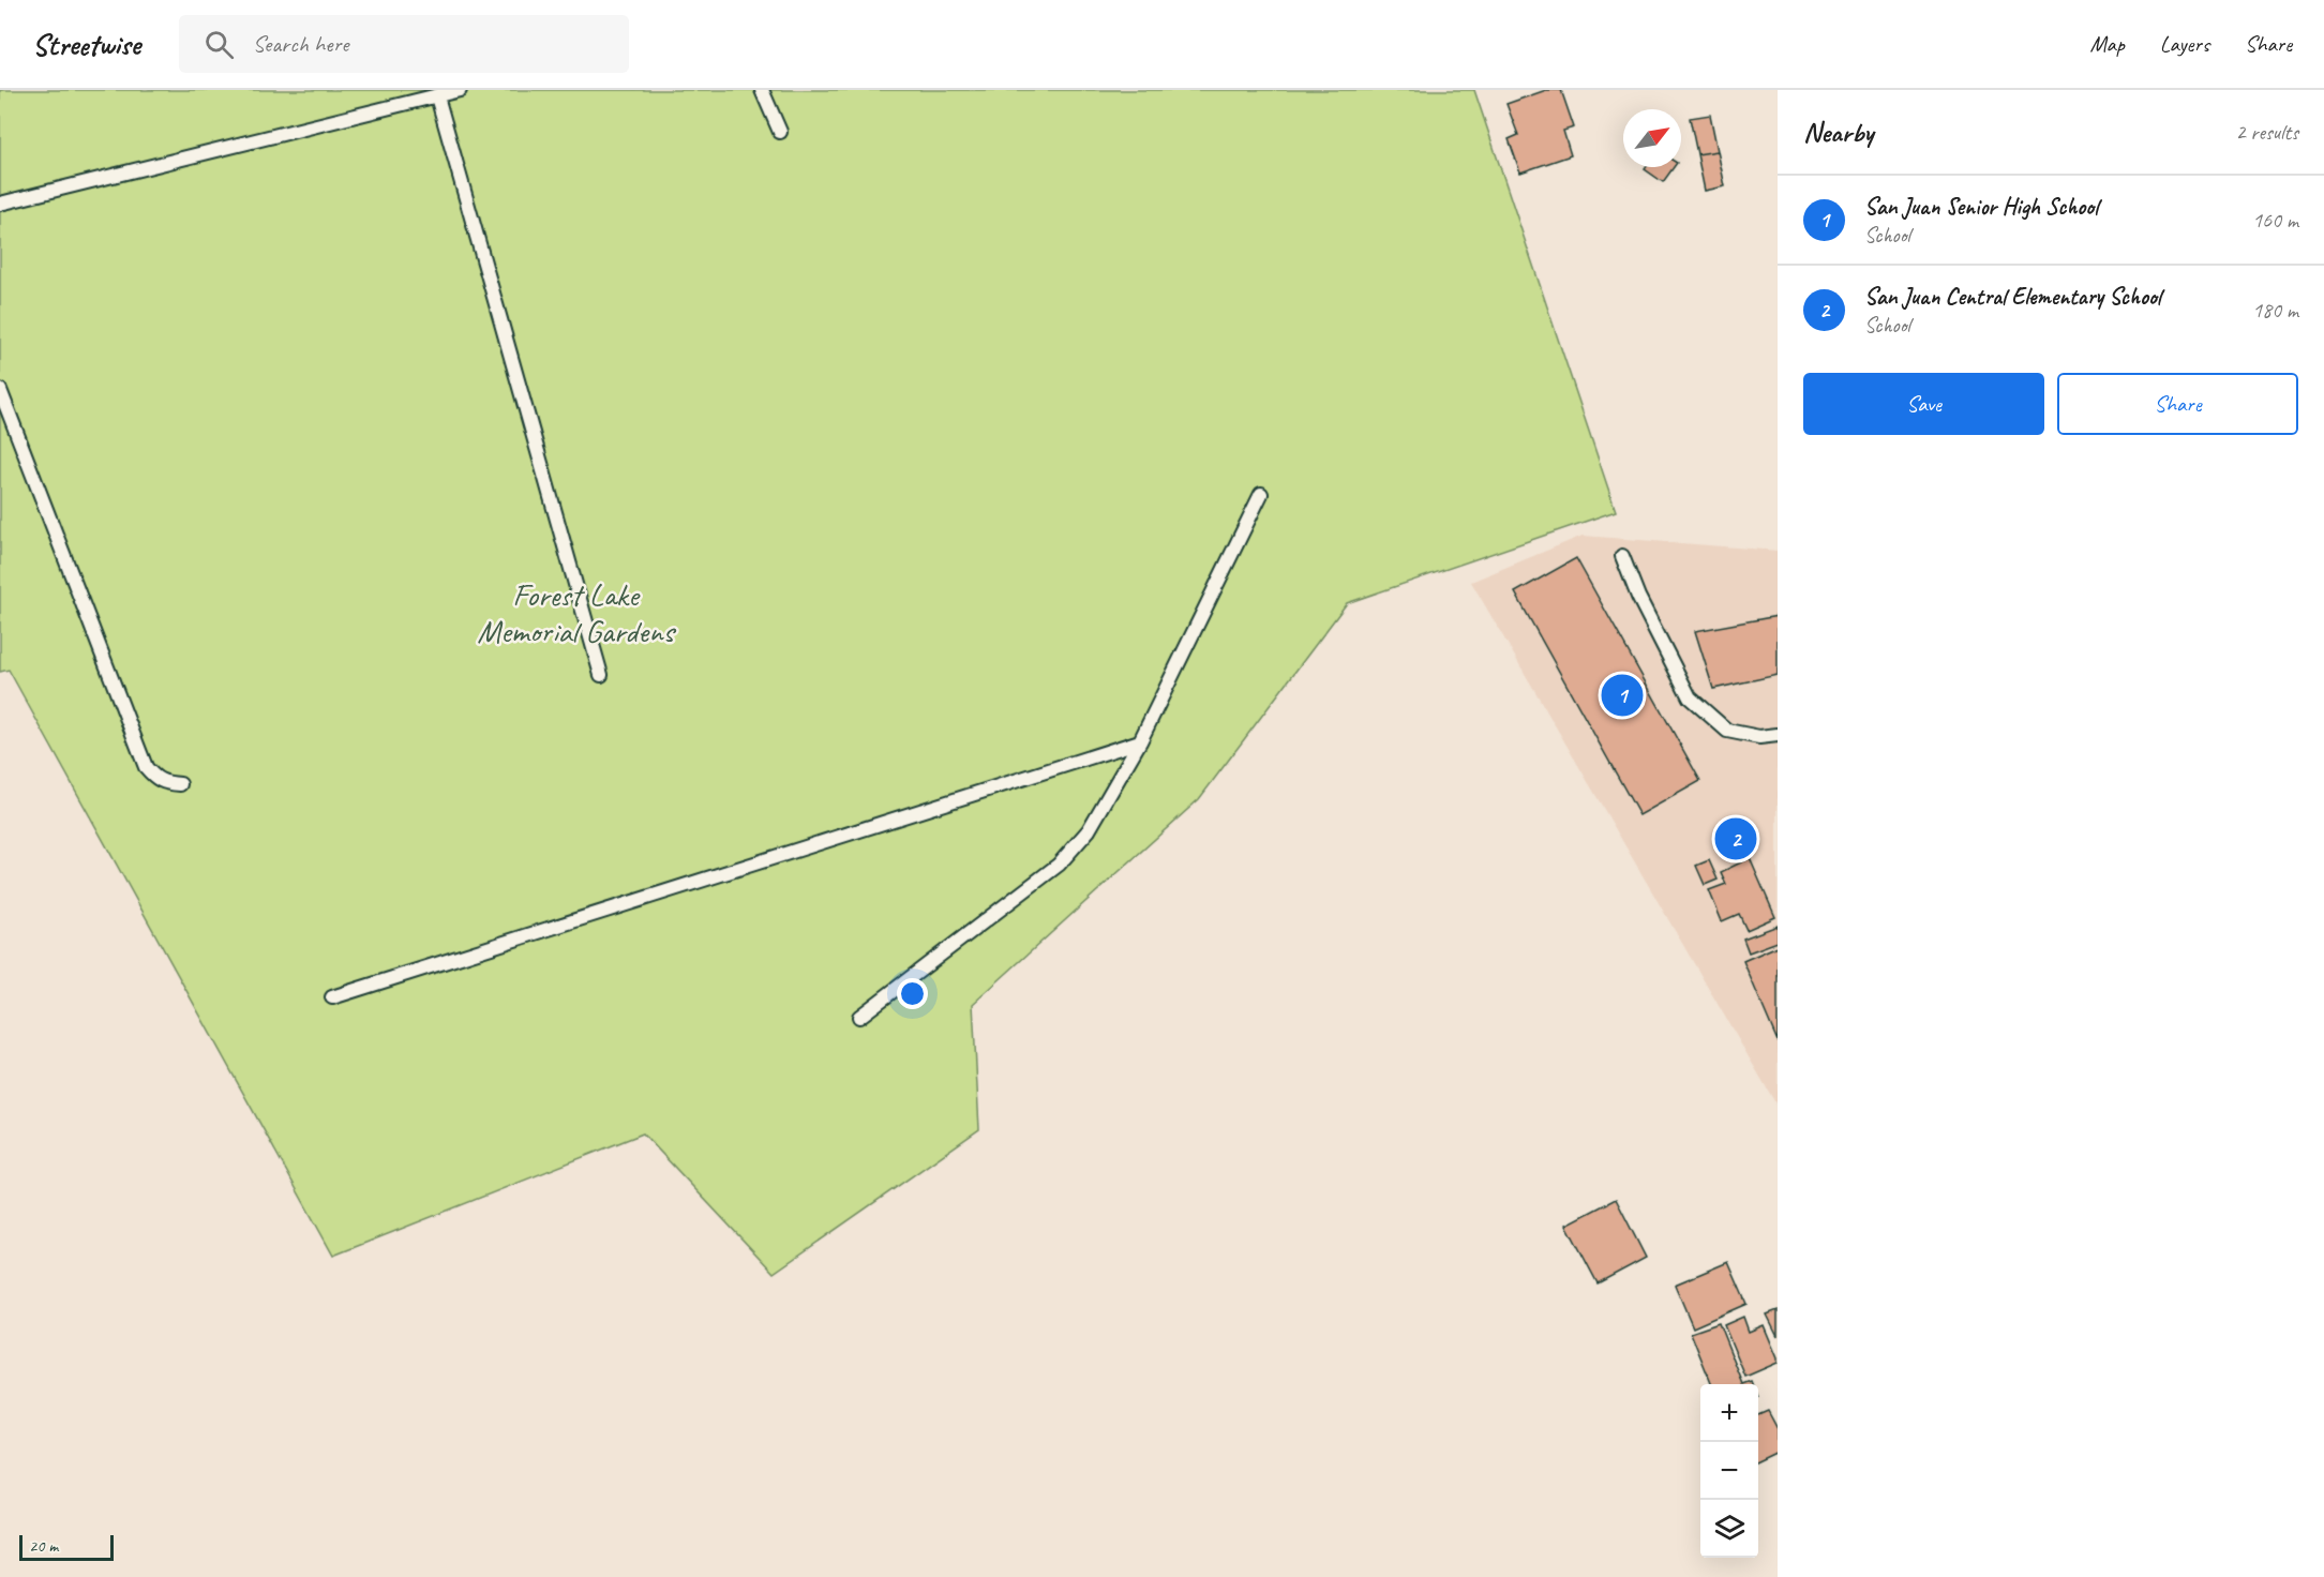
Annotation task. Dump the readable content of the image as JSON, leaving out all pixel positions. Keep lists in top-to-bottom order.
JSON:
{
  "parks": ["Forest Lake Memorial Gardens"],
  "scale_bar": "20 m",
  "north": "top right",
  "page": {
    "header": "Streetwise",
    "search": "Search here",
    "nav": ["Map", "Layers", "Share"],
    "heading": ["Nearby", "2 results"],
    "list": [
      {
        "mark": "1",
        "name": "San Juan Senior High School",
        "note": "School",
        "value": "160 m"
      },
      {
        "mark": "2",
        "name": "San Juan Central Elementary School",
        "note": "School",
        "value": "180 m"
      }
    ],
    "buttons": ["Save", "Share"],
    "pins": ["1", "2"],
    "map_buttons": ["+", "−"],
    "scale": "20 m"
  }
}
